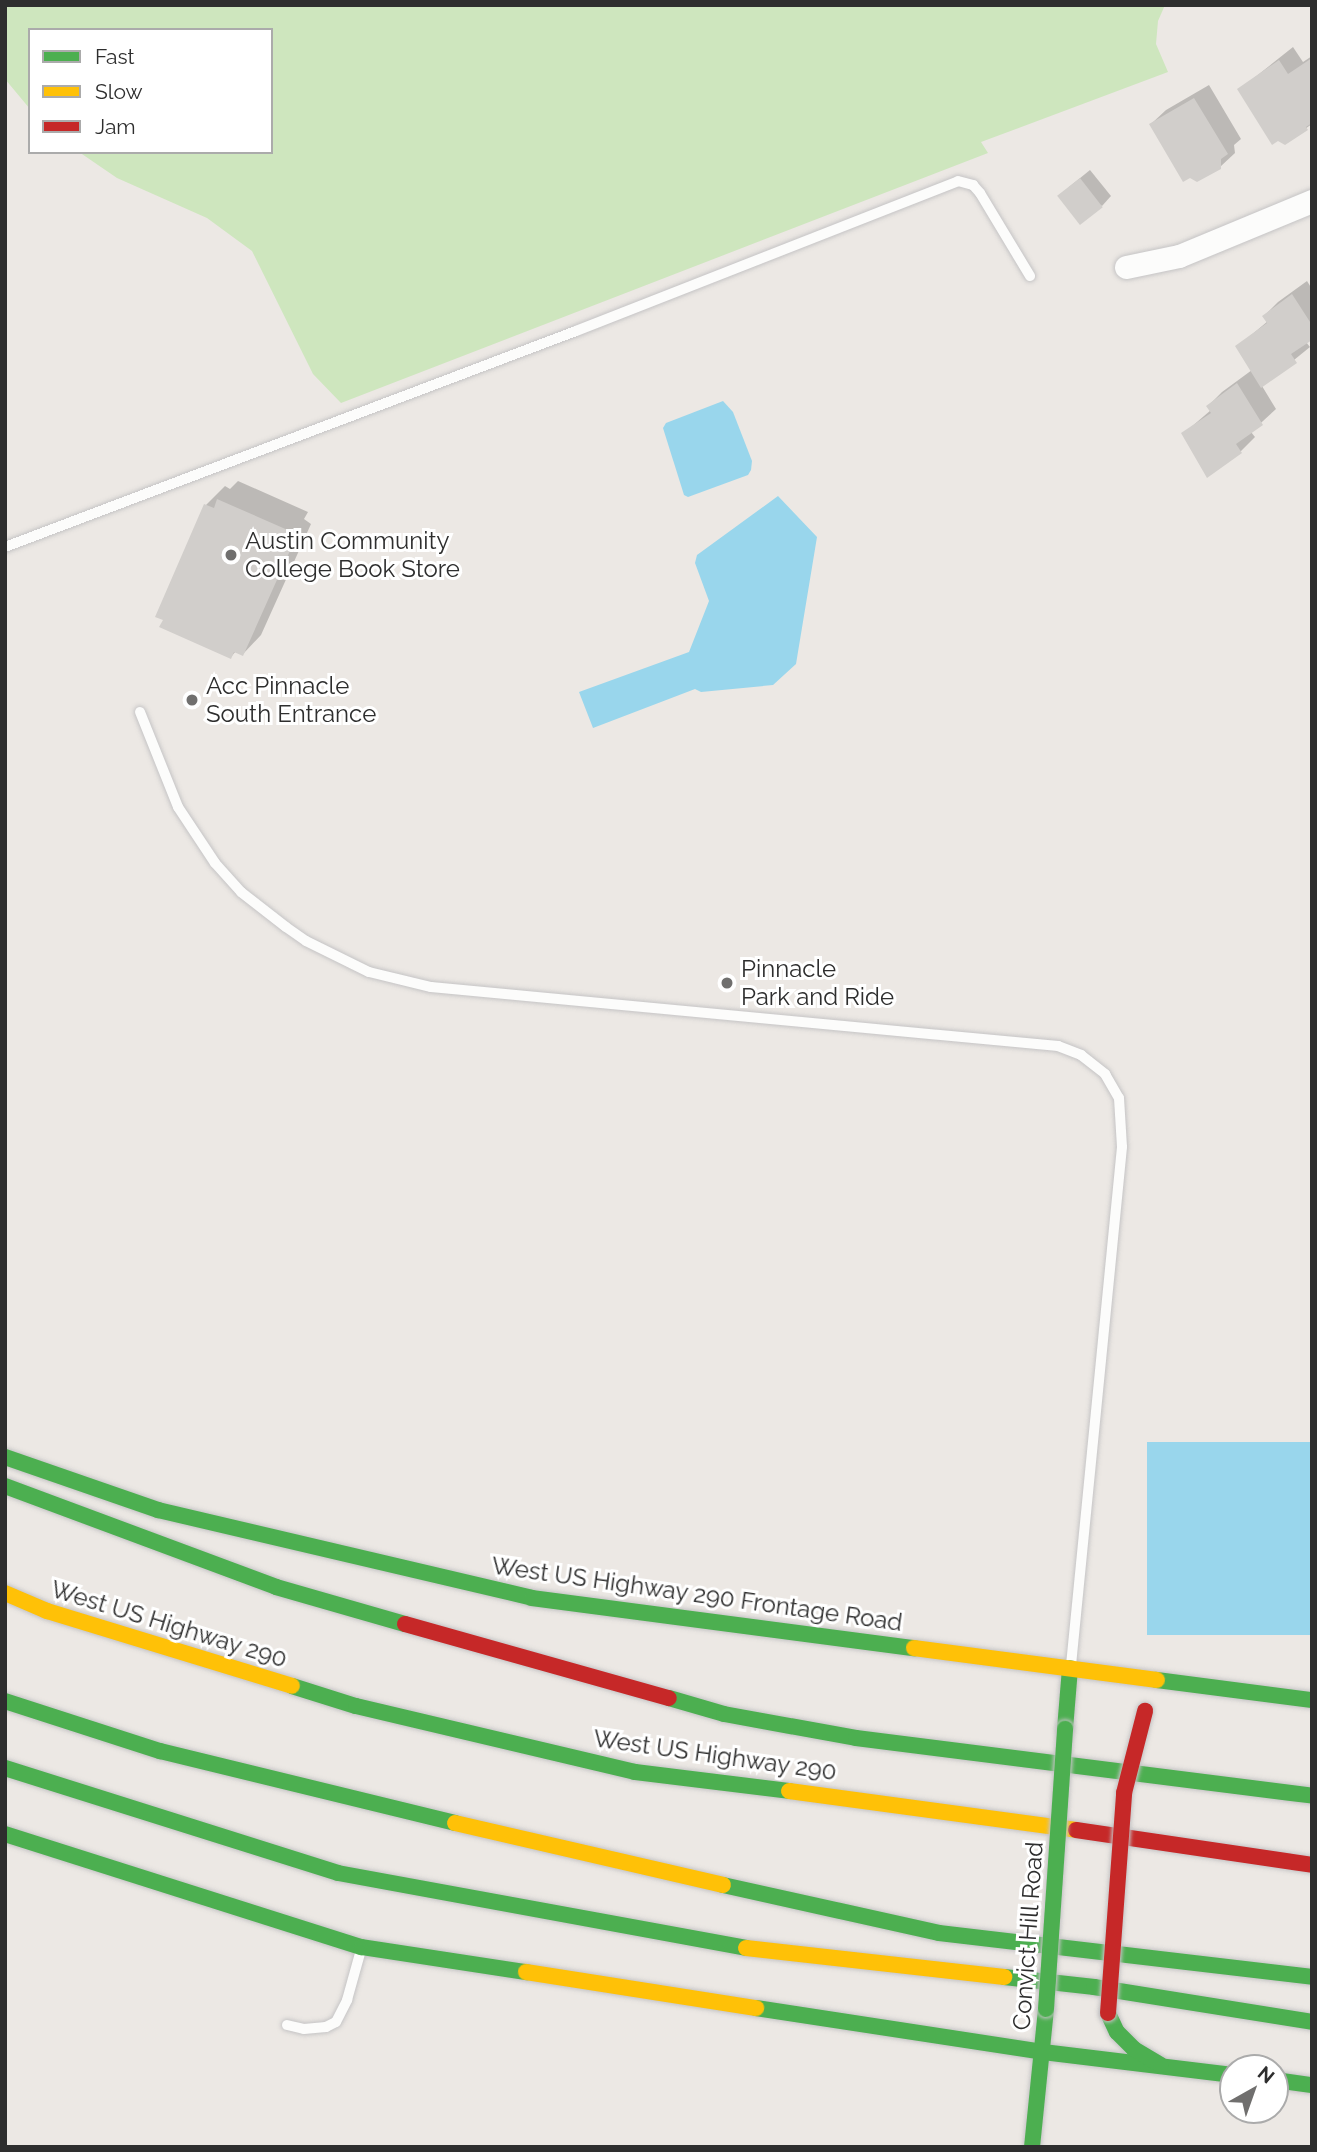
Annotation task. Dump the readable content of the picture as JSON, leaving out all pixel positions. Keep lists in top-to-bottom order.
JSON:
{
  "streets": {
    "main road": ["West US Highway 290 Frontage Road", "West US Highway 290", "Convict Hill Road"]
  },
  "crossings": [
    ["West US Highway 290 Frontage Road", "Convict Hill Road"]
  ],
  "places": ["Austin Community College Book Store", "Acc Pinnacle South Entrance", "Pinnacle Park and Ride"],
  "legend": ["Fast", "Slow", "Jam"],
  "north": "top right"
}
